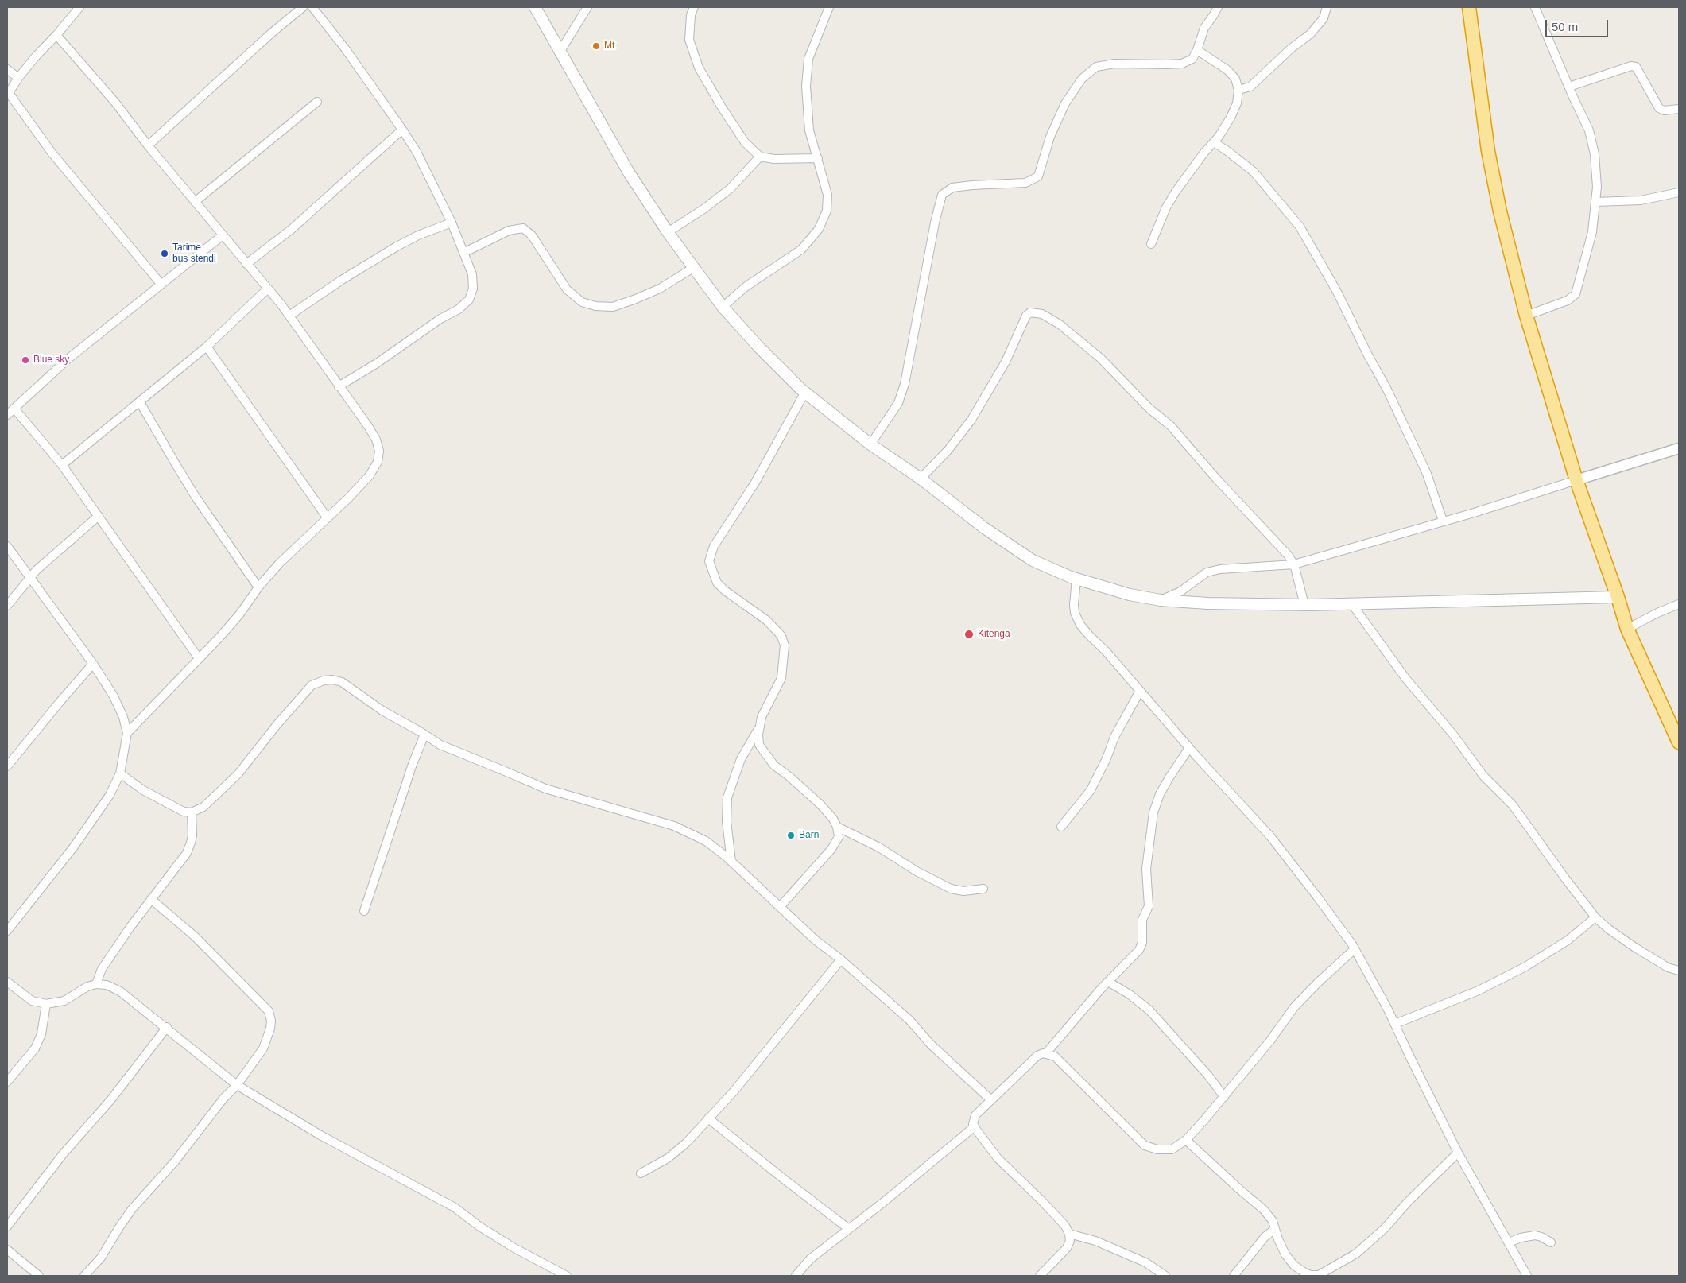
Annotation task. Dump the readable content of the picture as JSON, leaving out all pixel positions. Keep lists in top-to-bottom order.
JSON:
{
  "places": [
    "Mt",
    "Tarime bus stendi",
    "Blue sky",
    "Kitenga",
    "Barn"
  ],
  "scale_bar": "50 m"
}
